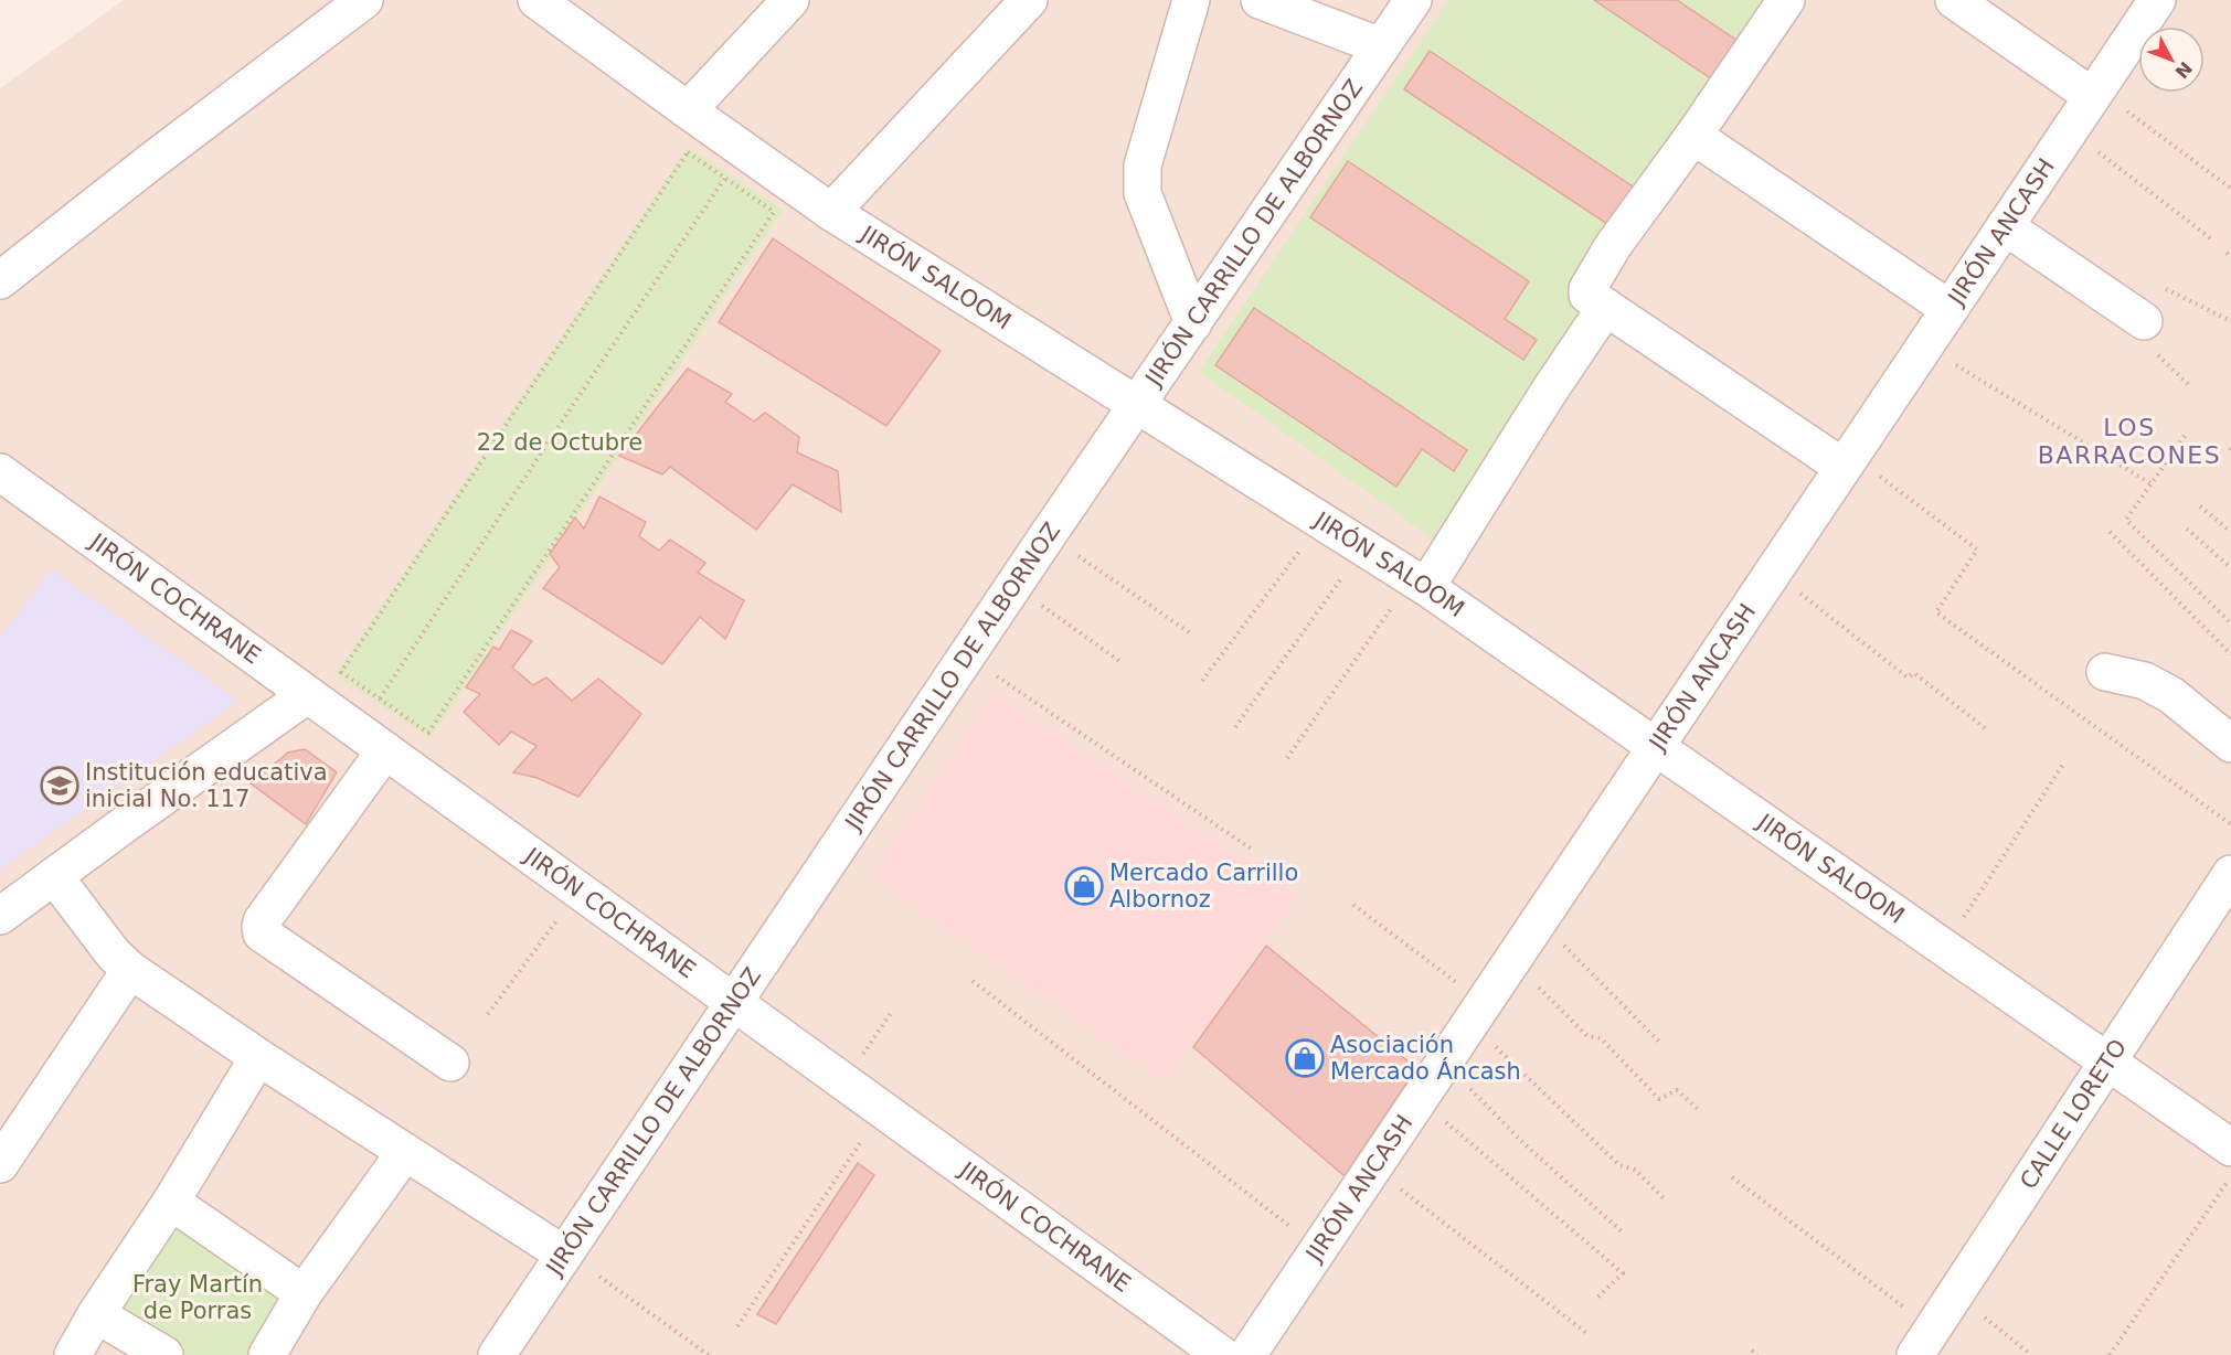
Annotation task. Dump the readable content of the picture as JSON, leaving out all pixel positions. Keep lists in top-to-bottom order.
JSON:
{
  "streets": {
    "street": [
      "JIRÓN ANCASH",
      "JIRÓN CARRILLO DE ALBORNOZ",
      "JIRÓN SALOOM",
      "JIRÓN COCHRANE",
      "CALLE LORETO"
    ]
  },
  "crossings": [
    ["JIRÓN ANCASH", "JIRÓN SALOOM"],
    ["JIRÓN CARRILLO DE ALBORNOZ", "JIRÓN SALOOM"],
    ["JIRÓN CARRILLO DE ALBORNOZ", "JIRÓN COCHRANE"],
    ["JIRÓN SALOOM", "CALLE LORETO"]
  ],
  "districts": ["LOS BARRACONES"],
  "parks": ["22 de Octubre", "Fray Martín de Porras"],
  "places": {
    "school or university": ["Institución educativa inicial No. 117"],
    "shop": ["Mercado Carrillo Albornoz", "Asociación Mercado Áncash"]
  },
  "north": "bottom right"
}
